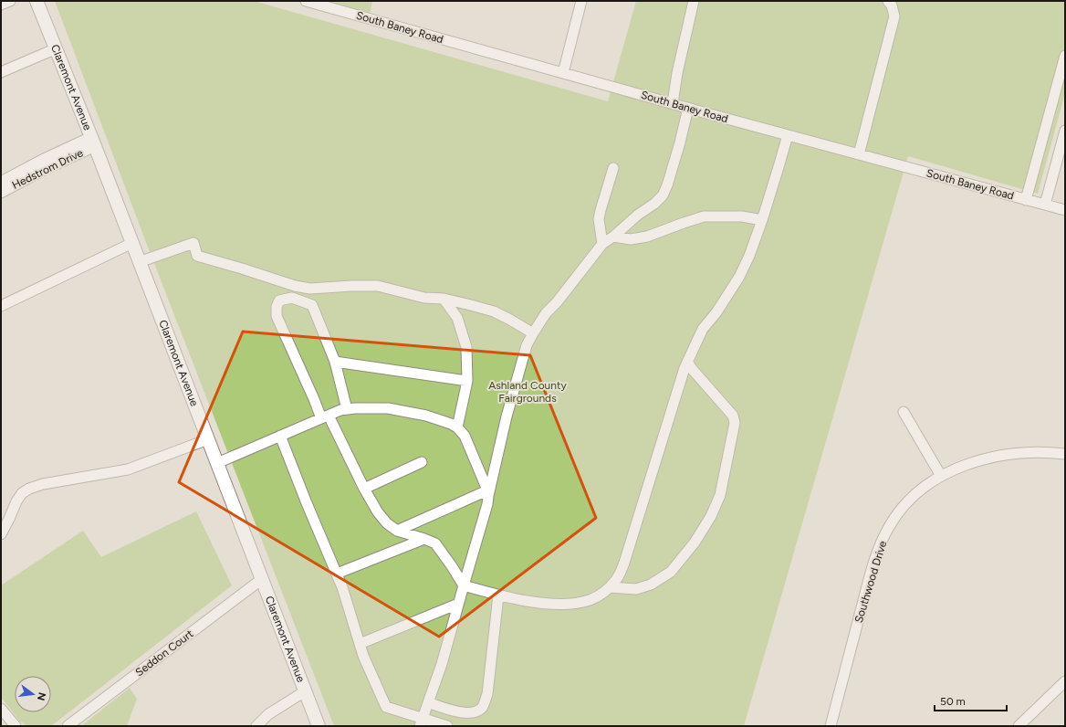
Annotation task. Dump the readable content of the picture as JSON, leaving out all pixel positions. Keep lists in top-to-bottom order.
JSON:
{
  "streets": {
    "main road": ["Claremont Avenue"],
    "street": [
      "South Baney Road",
      "Hedstrom Drive",
      "Southwood Drive",
      "Seddon Court"
    ]
  },
  "crossings": [
    ["Claremont Avenue", "Hedstrom Drive"],
    ["Claremont Avenue", "Seddon Court"]
  ],
  "parks": ["Ashland County Fairgrounds"],
  "scale_bar": "50 m",
  "north": "right"
}
